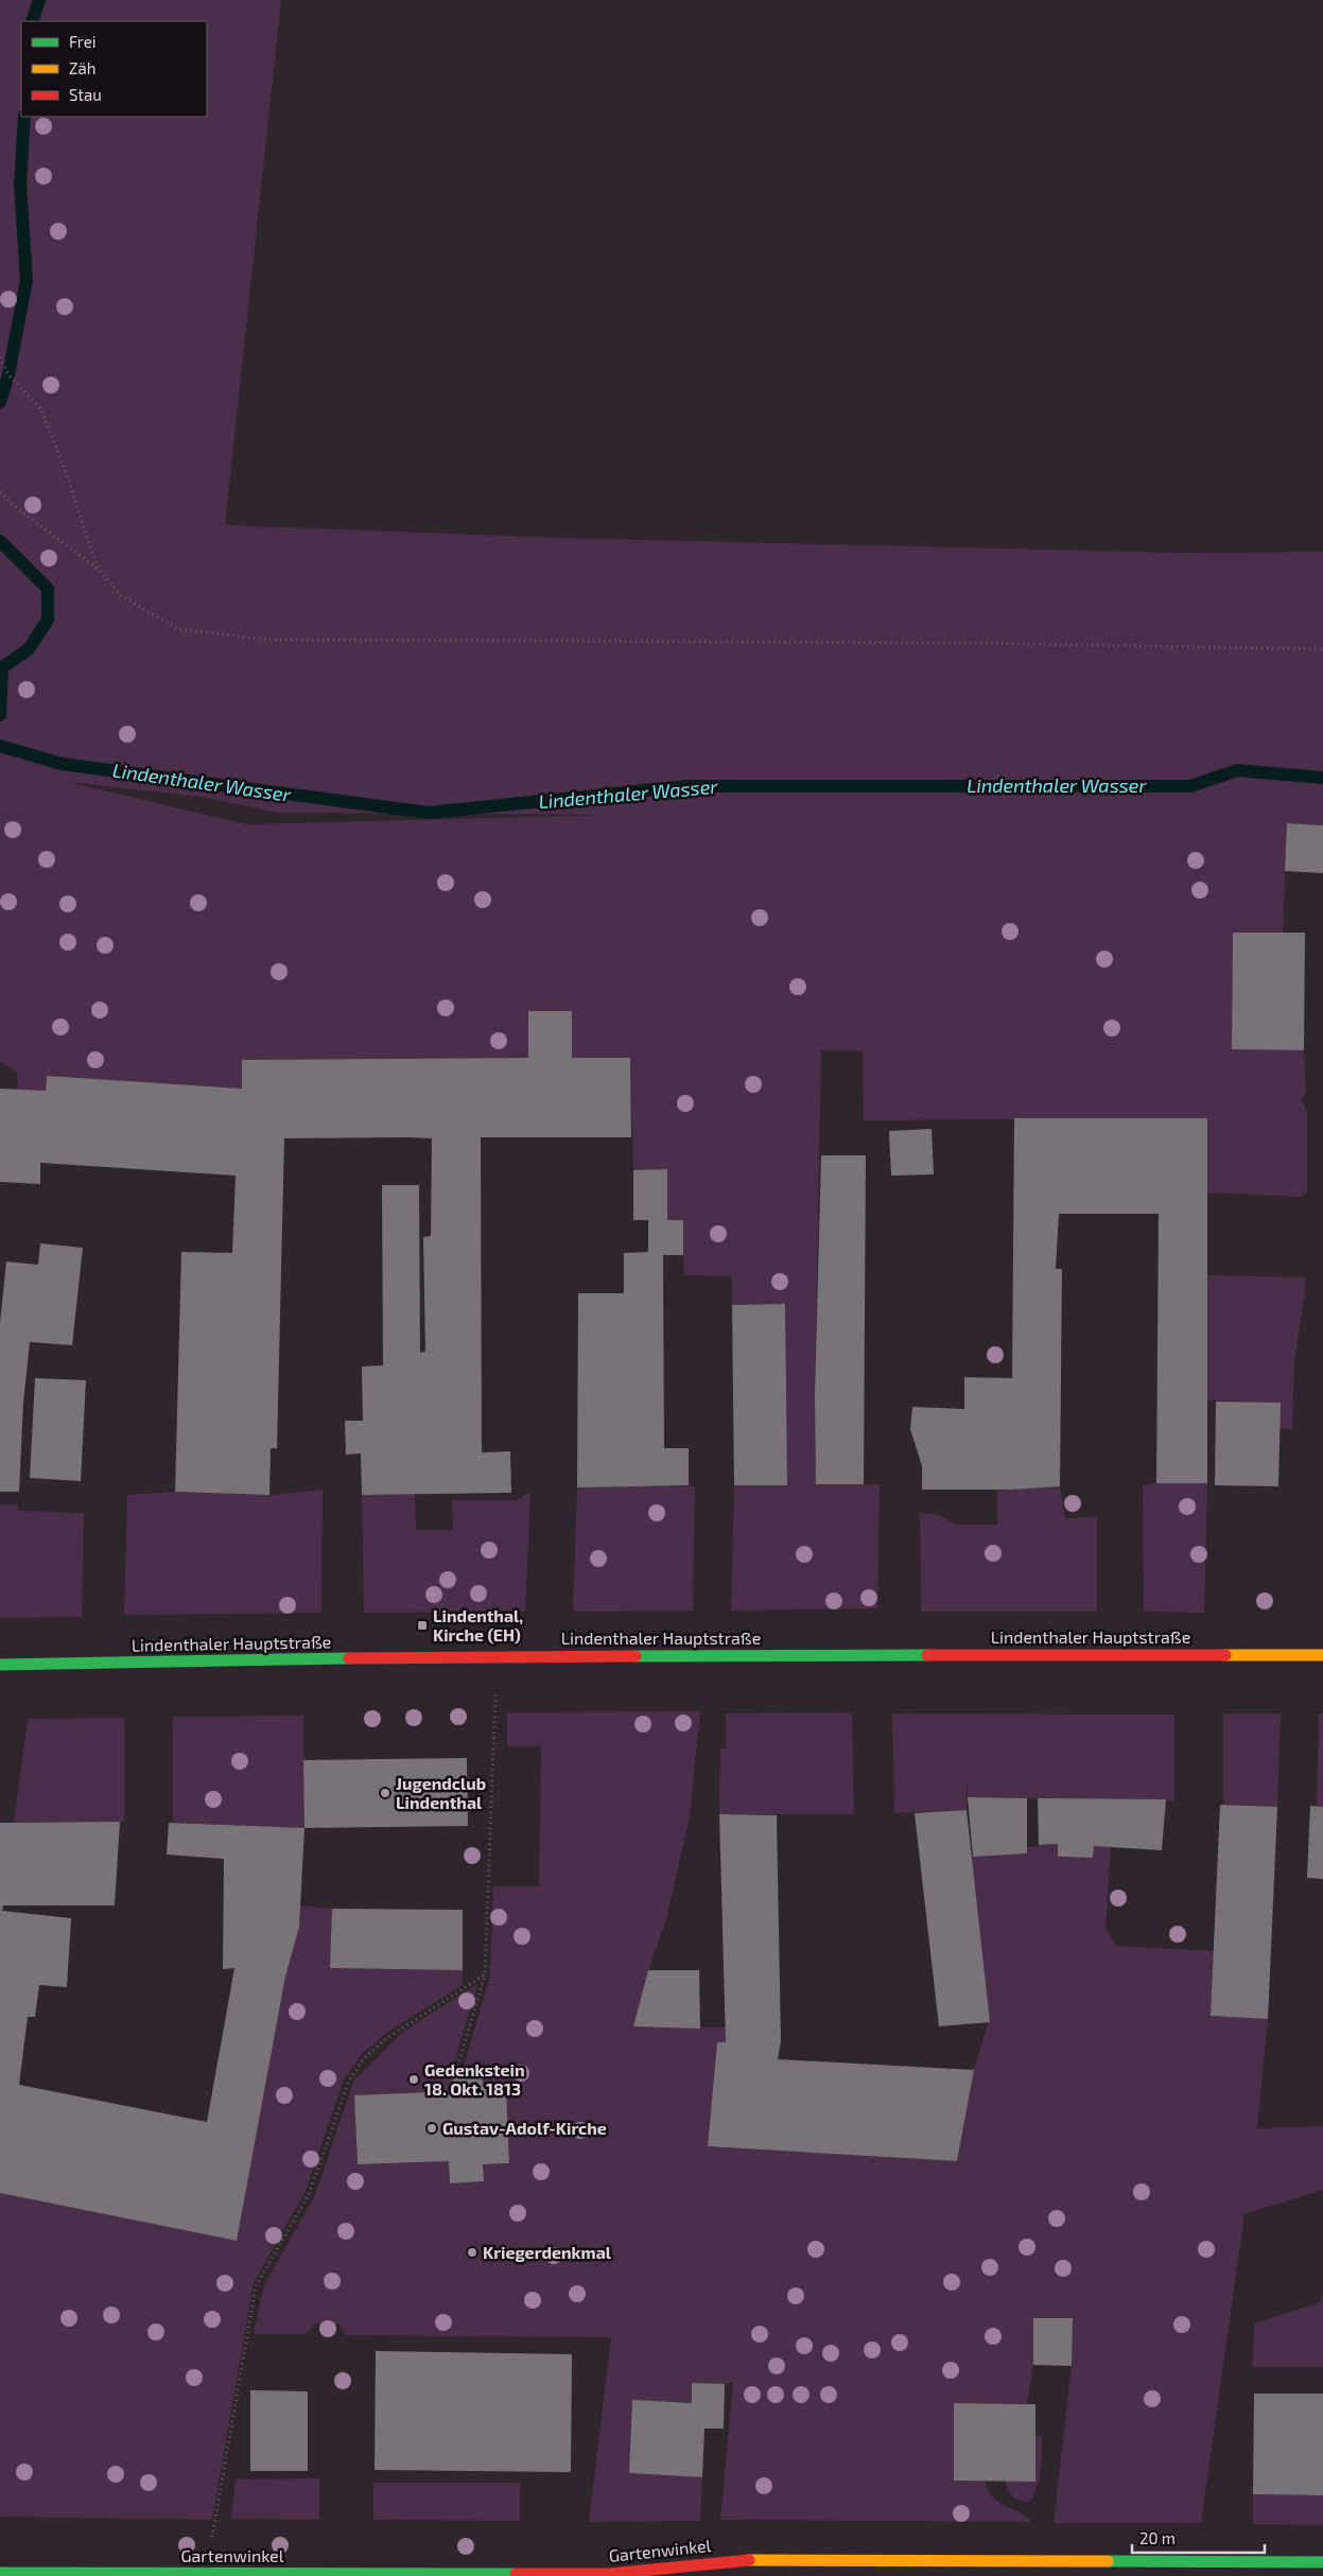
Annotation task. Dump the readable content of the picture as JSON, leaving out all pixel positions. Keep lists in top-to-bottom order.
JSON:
{
  "streets": {
    "street": ["Lindenthaler Hauptstraße", "Gartenwinkel"]
  },
  "water": ["Lindenthaler Wasser"],
  "places": {
    "transit": ["Lindenthal, Kirche (EH)"],
    "other": [
      "Jugendclub Lindenthal",
      "Gedenkstein 18. Okt. 1813",
      "Gustav-Adolf-Kirche",
      "Kriegerdenkmal"
    ]
  },
  "legend": ["Frei", "Zäh", "Stau"],
  "scale_bar": "20 m"
}
